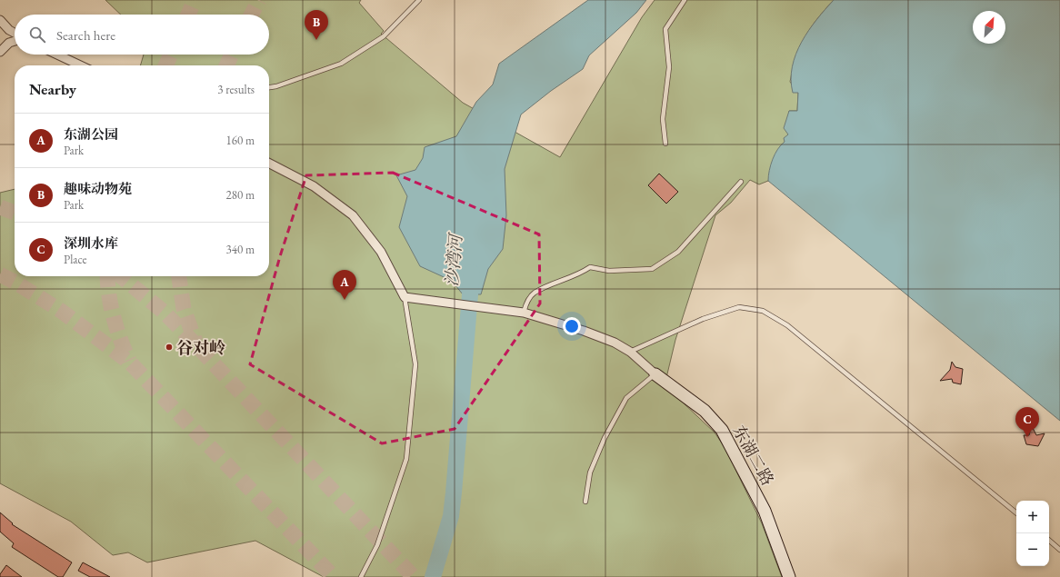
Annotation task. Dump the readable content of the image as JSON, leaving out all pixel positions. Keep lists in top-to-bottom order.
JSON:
{
  "streets": {
    "street": ["东湖二路"]
  },
  "water": ["沙湾河"],
  "places": ["谷对岭"],
  "north": "top right",
  "page": {
    "pins": ["B", "A", "C"],
    "search": "Search here",
    "heading": ["Nearby", "3 results"],
    "list": [
      {
        "mark": "A",
        "name": "东湖公园",
        "note": "Park",
        "value": "160 m"
      },
      {
        "mark": "B",
        "name": "趣味动物苑",
        "note": "Park",
        "value": "280 m"
      },
      {
        "mark": "C",
        "name": "深圳水库",
        "note": "Place",
        "value": "340 m"
      }
    ],
    "map_buttons": ["+", "−"]
  }
}
